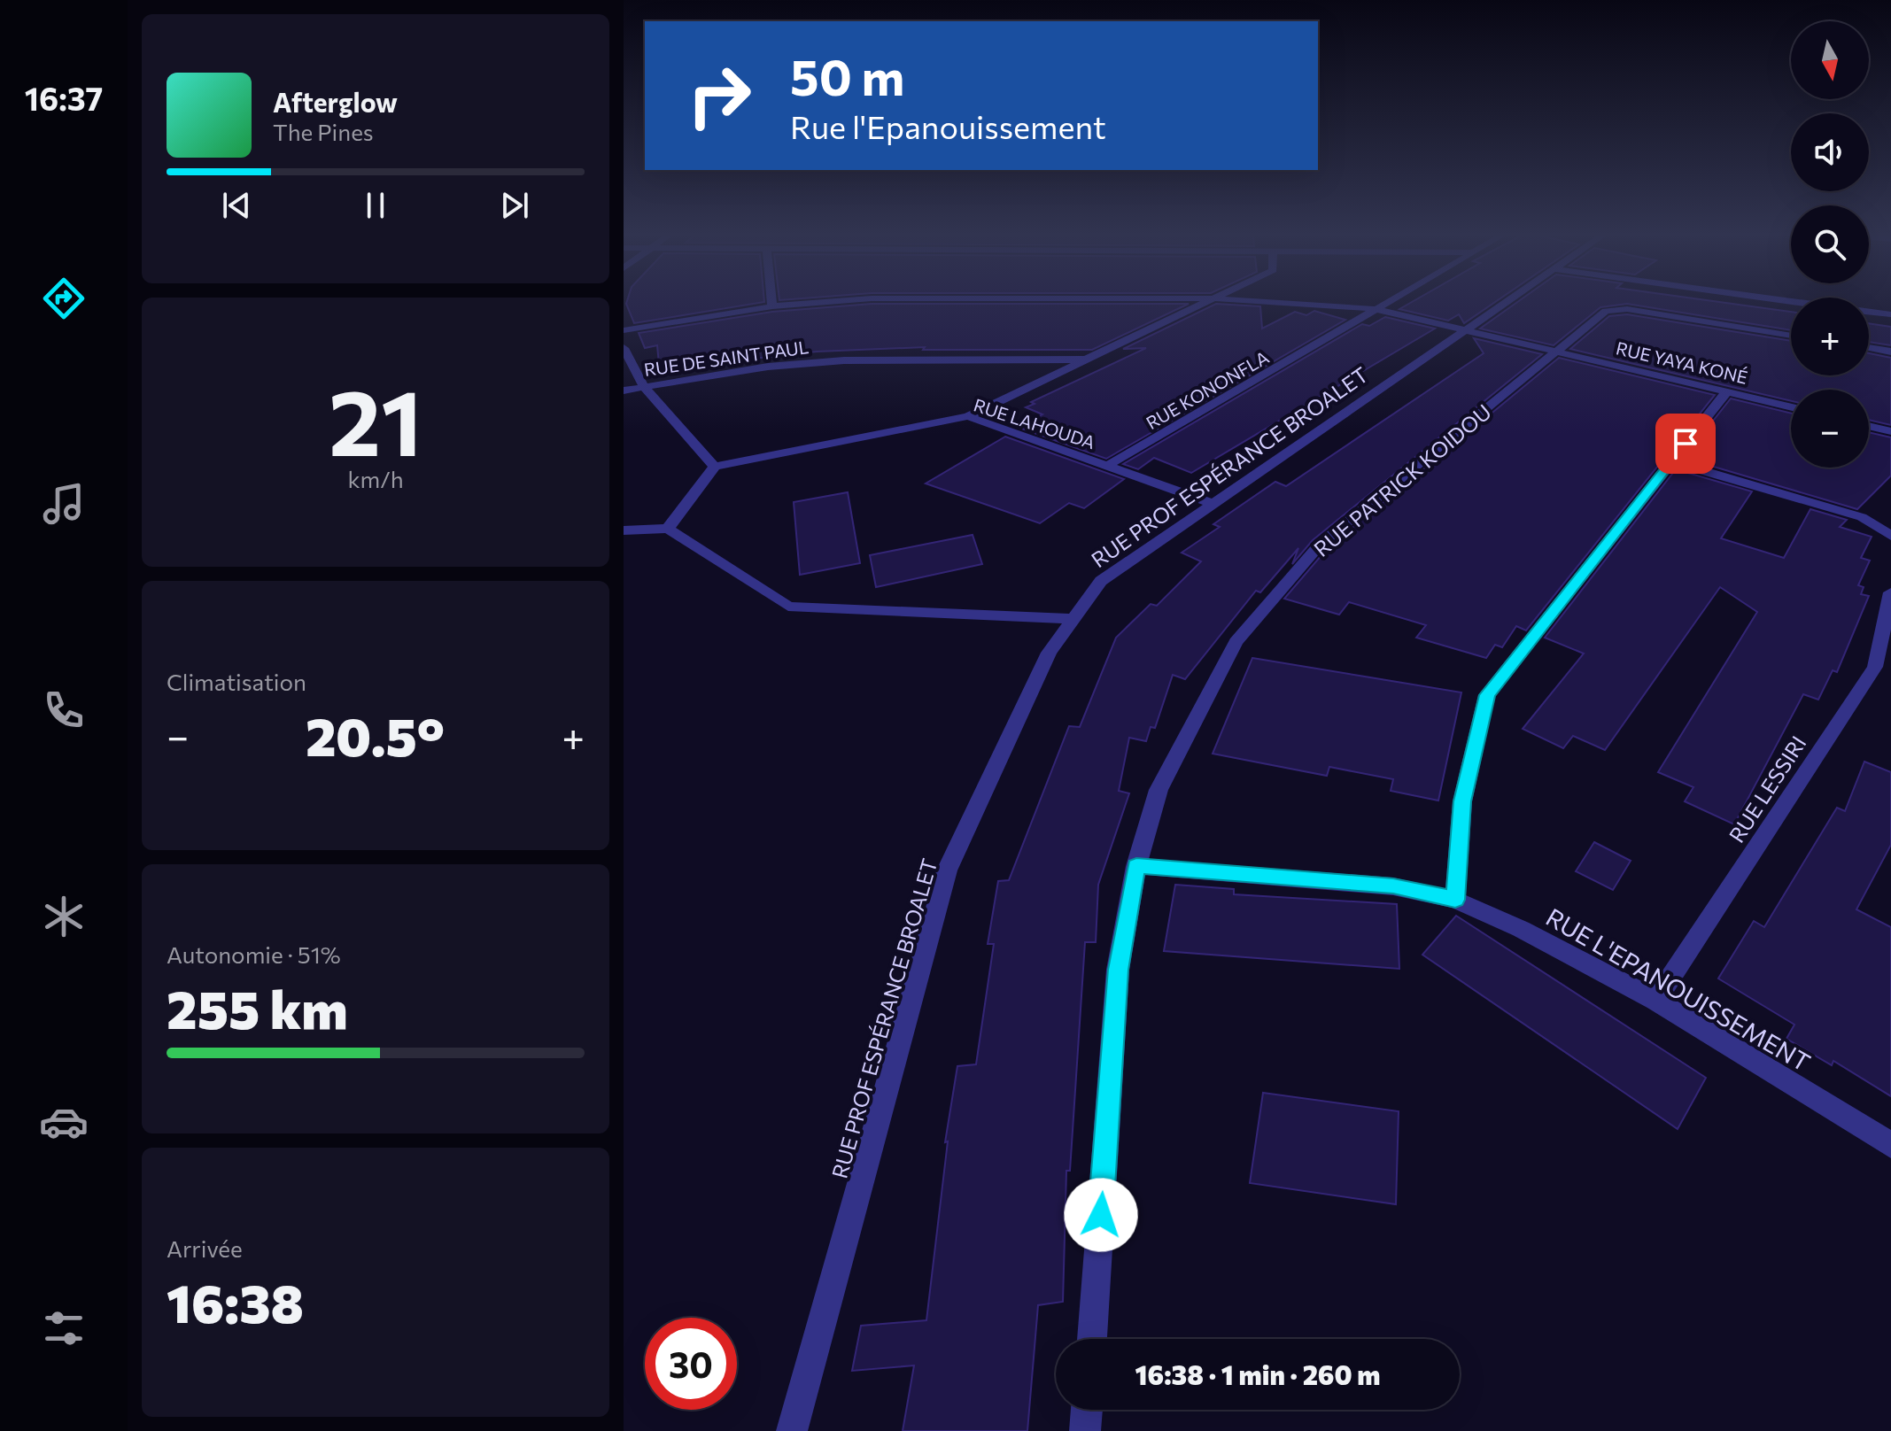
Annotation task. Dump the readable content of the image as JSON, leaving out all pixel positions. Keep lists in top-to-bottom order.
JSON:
{
  "streets": {
    "street": [
      "RUE DE SAINT PAUL",
      "RUE YAYA KONÉ",
      "RUE KONONFLA",
      "RUE LAHOUDA",
      "RUE PROF ESPÉRANCE BROALET",
      "RUE PATRICK KOIDOU",
      "RUE LESSIRI",
      "RUE L'EPANOUISSEMENT"
    ]
  },
  "crossings": [
    ["RUE YAYA KONÉ", "RUE KONONFLA"],
    ["RUE YAYA KONÉ", "RUE PROF ESPÉRANCE BROALET"],
    ["RUE YAYA KONÉ", "RUE PATRICK KOIDOU"],
    ["RUE KONONFLA", "RUE LAHOUDA"],
    ["RUE LAHOUDA", "RUE PROF ESPÉRANCE BROALET"],
    ["RUE PATRICK KOIDOU", "RUE L'EPANOUISSEMENT"],
    ["RUE LESSIRI", "RUE L'EPANOUISSEMENT"]
  ],
  "north": "bottom",
  "page": {
    "tabs": "16:37",
    "map_buttons": ["+", "−"],
    "turn": ["50 m", "Rue l'Epanouissement"],
    "song": ["Afterglow", "The Pines"],
    "tile": [
      ["21", "km/h"],
      "Climatisation",
      ["Autonomie · 51%", "255 km"],
      ["Arrivée", "16:38"]
    ],
    "heat": ["−", "20.5°", "+"],
    "limit": "30",
    "trip": "16:38 · 1 min · 260 m"
  }
}
